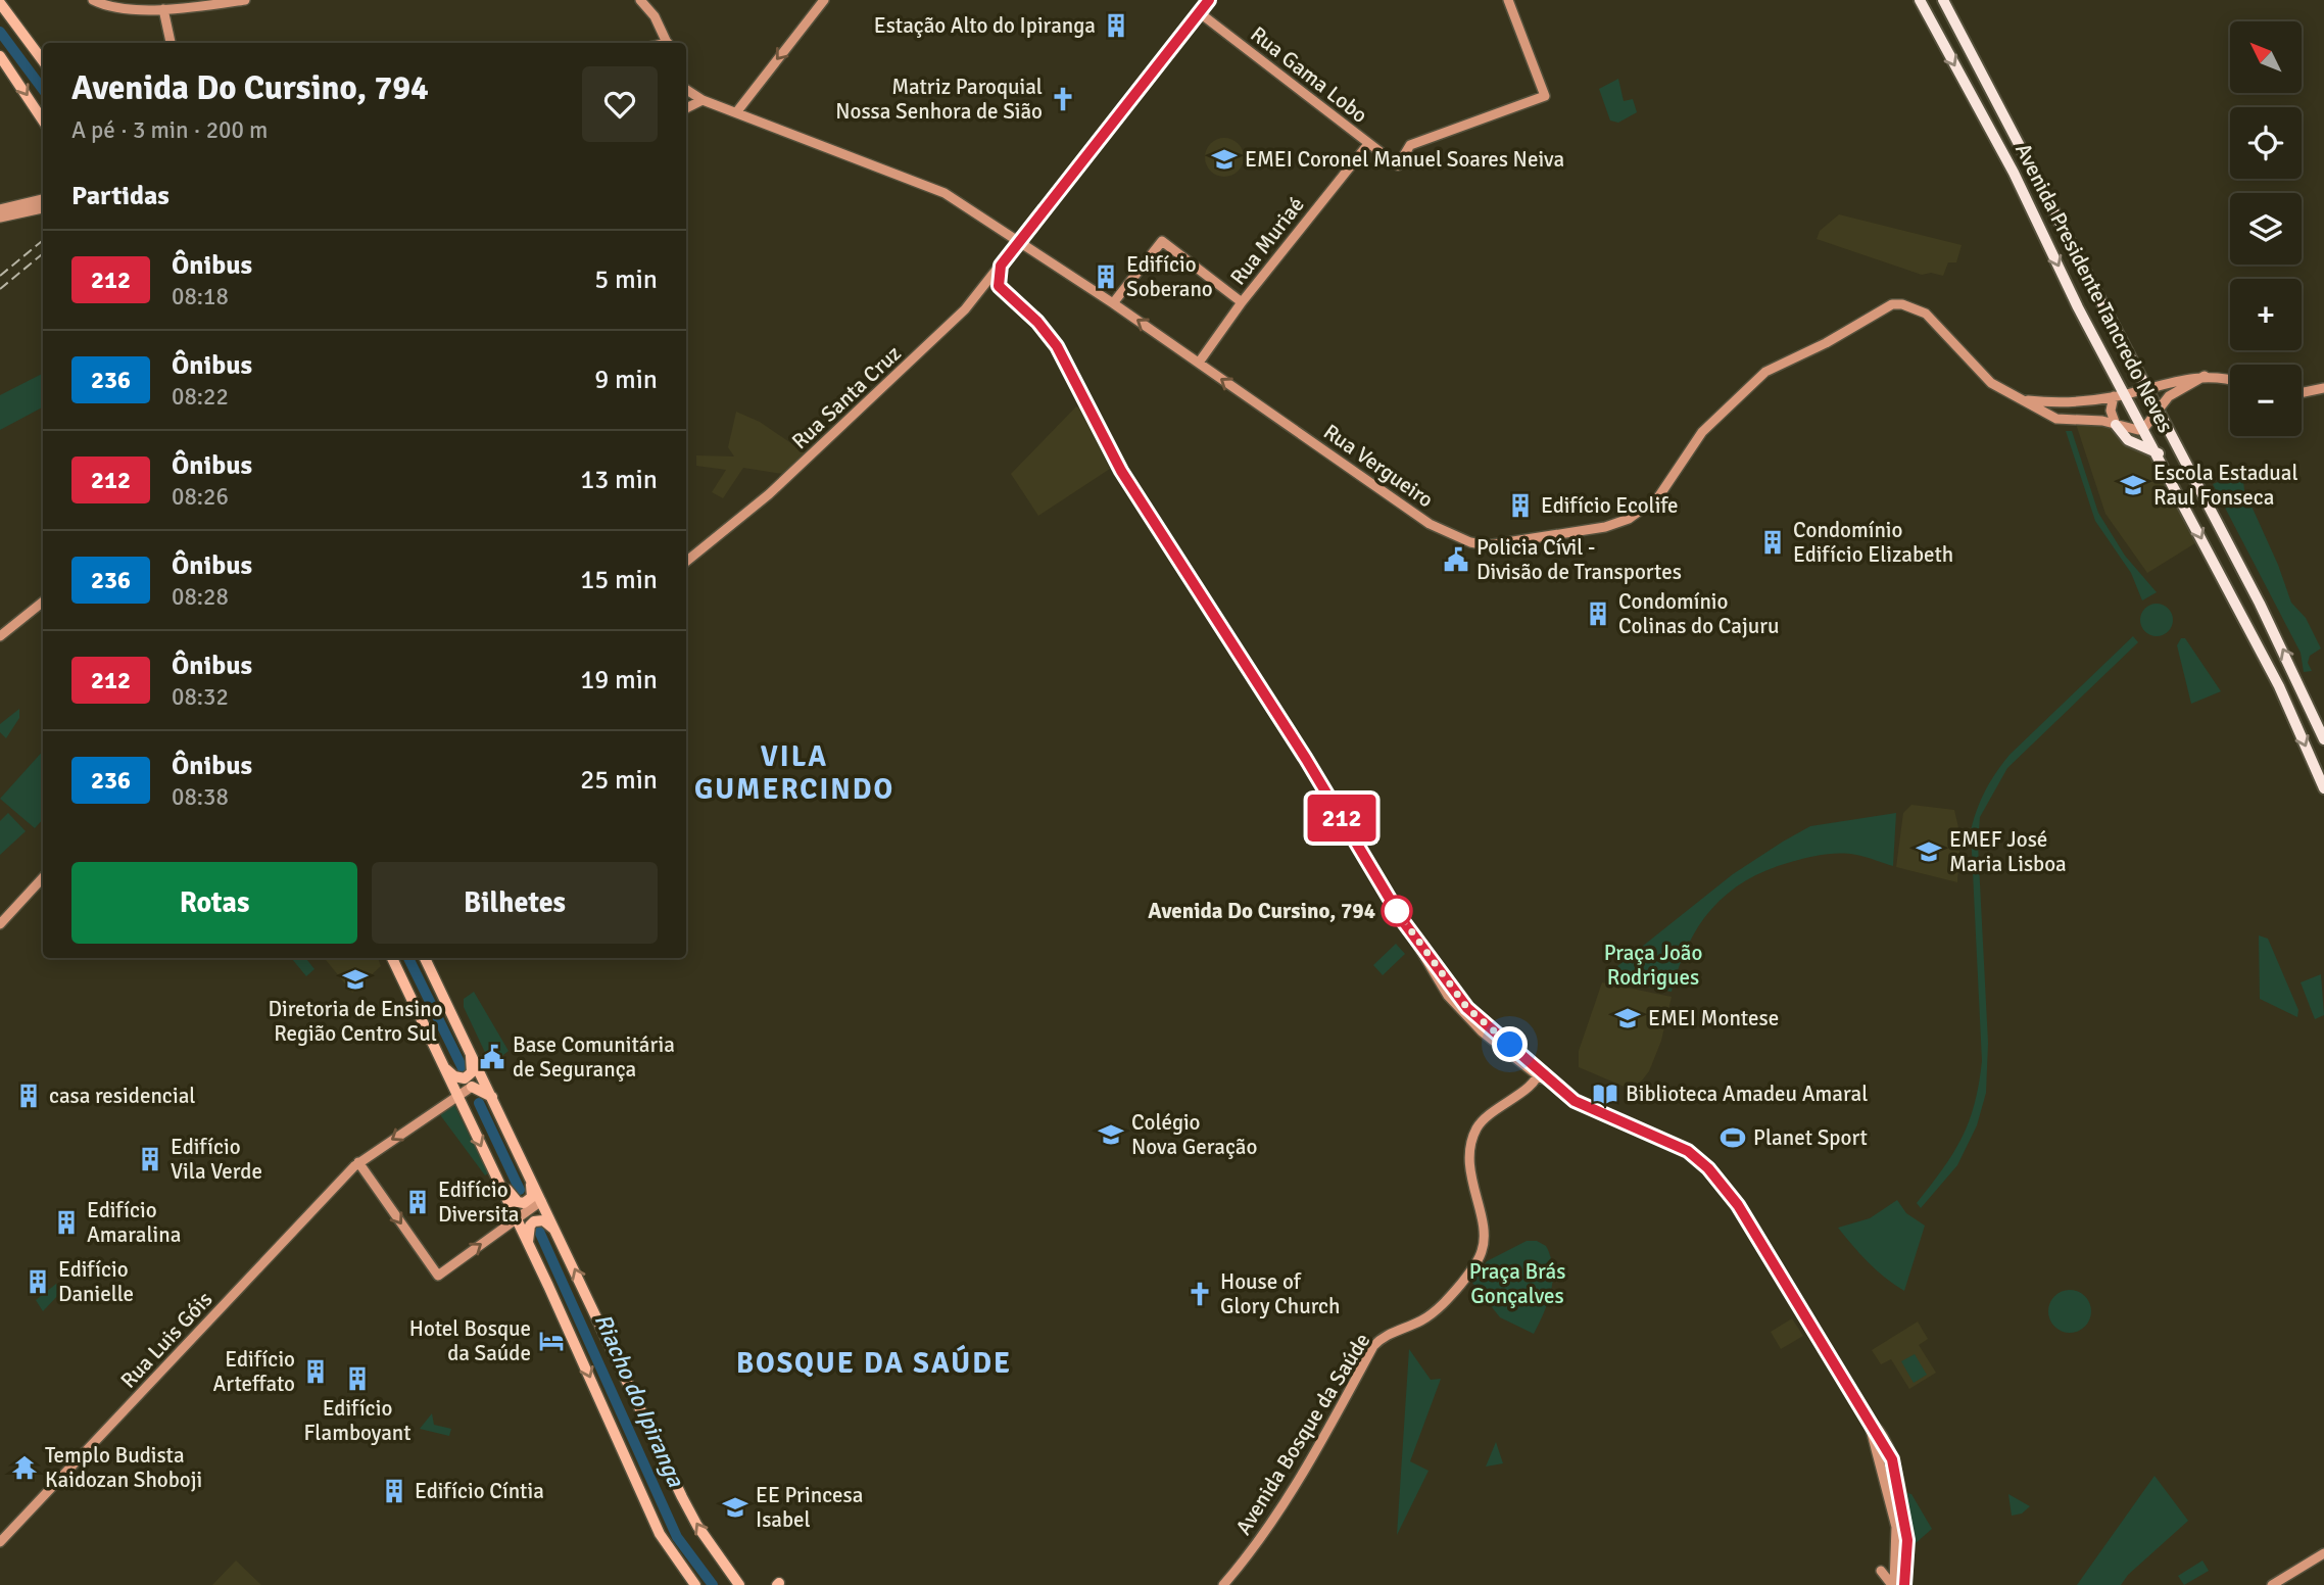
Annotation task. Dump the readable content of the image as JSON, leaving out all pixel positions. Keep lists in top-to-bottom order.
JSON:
{
  "streets": {
    "highway": ["Avenida Presidente Tancredo Neves"],
    "main road": [
      "Rua Gama Lobo",
      "Rua Muriaé",
      "Rua Santa Cruz",
      "Rua Vergueiro",
      "Rua Luis Góis",
      "Avenida Bosque da Saúde"
    ]
  },
  "crossings": [
    ["Rua Gama Lobo", "Rua Muriaé"],
    ["Rua Gama Lobo", "Rua Santa Cruz"],
    ["Rua Muriaé", "Rua Vergueiro"],
    ["Avenida Presidente Tancredo Neves", "Rua Vergueiro"],
    ["Rua Santa Cruz", "Rua Vergueiro"]
  ],
  "one_way": ["Rua Vergueiro"],
  "districts": ["VILA GUMERCINDO", "BOSQUE DA SAÚDE"],
  "water": ["Riacho do Ipiranga"],
  "parks": ["Praça João Rodrigues", "Praça Brás Gonçalves"],
  "places": {
    "building": [
      "Estação Alto do Ipiranga",
      "Edifício Soberano",
      "Edifício Ecolife",
      "Condomínio Edifício Elizabeth",
      "Condomínio Colinas do Cajuru",
      "casa residencial",
      "Edifício Vila Verde",
      "Edifício Diversita",
      "Edifício Amaralina",
      "Edifício Danielle",
      "Edifício Arteffato",
      "Edifício Flamboyant",
      "Edifício Cíntia"
    ],
    "church": ["Matriz Paroquial Nossa Senhora de Sião", "House of Glory Church"],
    "school or university": [
      "EMEI Coronel Manuel Soares Neiva",
      "Escola Estadual Raul Fonseca",
      "EMEF José Maria Lisboa",
      "Diretoria de Ensino Região Centro Sul",
      "EMEI Montese",
      "Colégio Nova Geração",
      "EE Princesa Isabel"
    ],
    "public building": ["Policia Cívil - Divisão de Transportes", "Base Comunitária de Segurança"],
    "other": ["Avenida Do Cursino, 794"],
    "library": ["Biblioteca Amadeu Amaral"],
    "sports": ["Planet Sport"],
    "hotel": ["Hotel Bosque da Saúde"],
    "temple": ["Templo Budista Kaidozan Shoboji"]
  },
  "lines": ["bus line 212"],
  "north": "top left",
  "page": {
    "on_map": "212",
    "map_buttons": ["+", "−"],
    "heading": [
      ["Avenida Do Cursino, 794", "A pé · 3 min · 200 m"],
      "Partidas"
    ],
    "list": [
      {
        "mark": "212",
        "name": "Ônibus",
        "note": "08:18",
        "value": "5 min"
      },
      {
        "mark": "236",
        "name": "Ônibus",
        "note": "08:22",
        "value": "9 min"
      },
      {
        "mark": "212",
        "name": "Ônibus",
        "note": "08:26",
        "value": "13 min"
      },
      {
        "mark": "236",
        "name": "Ônibus",
        "note": "08:28",
        "value": "15 min"
      },
      {
        "mark": "212",
        "name": "Ônibus",
        "note": "08:32",
        "value": "19 min"
      },
      {
        "mark": "236",
        "name": "Ônibus",
        "note": "08:38",
        "value": "25 min"
      }
    ],
    "buttons": ["Rotas", "Bilhetes"]
  }
}
